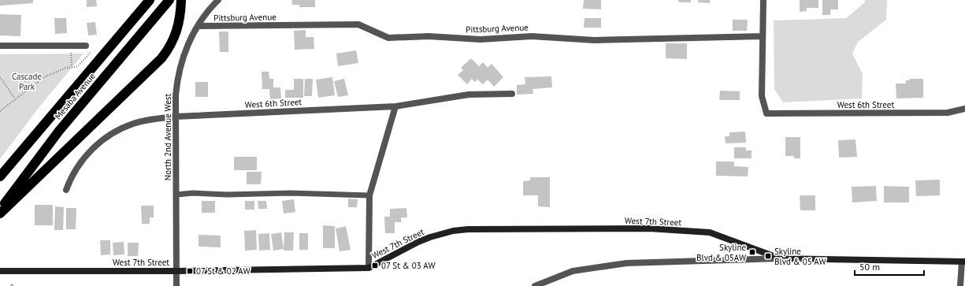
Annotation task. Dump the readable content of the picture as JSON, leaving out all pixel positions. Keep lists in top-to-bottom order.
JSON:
{
  "streets": {
    "highway": ["Mesaba Avenue"],
    "street": [
      "Pittsburg Avenue",
      "West 6th Street",
      "North 2nd Avenue West",
      "West 7th Street"
    ]
  },
  "crossings": [
    ["Pittsburg Avenue", "West 6th Street"],
    ["Pittsburg Avenue", "North 2nd Avenue West"],
    ["West 6th Street", "North 2nd Avenue West"],
    ["North 2nd Avenue West", "West 7th Street"]
  ],
  "parks": ["Cascade Park"],
  "places": {
    "transit": [
      "Skyline Blvd & 05AW",
      "Skyline Blvd & 05 AW",
      "07 St & 03 AW",
      "07 St & 02 AW"
    ]
  },
  "scale_bar": "50 m"
}
